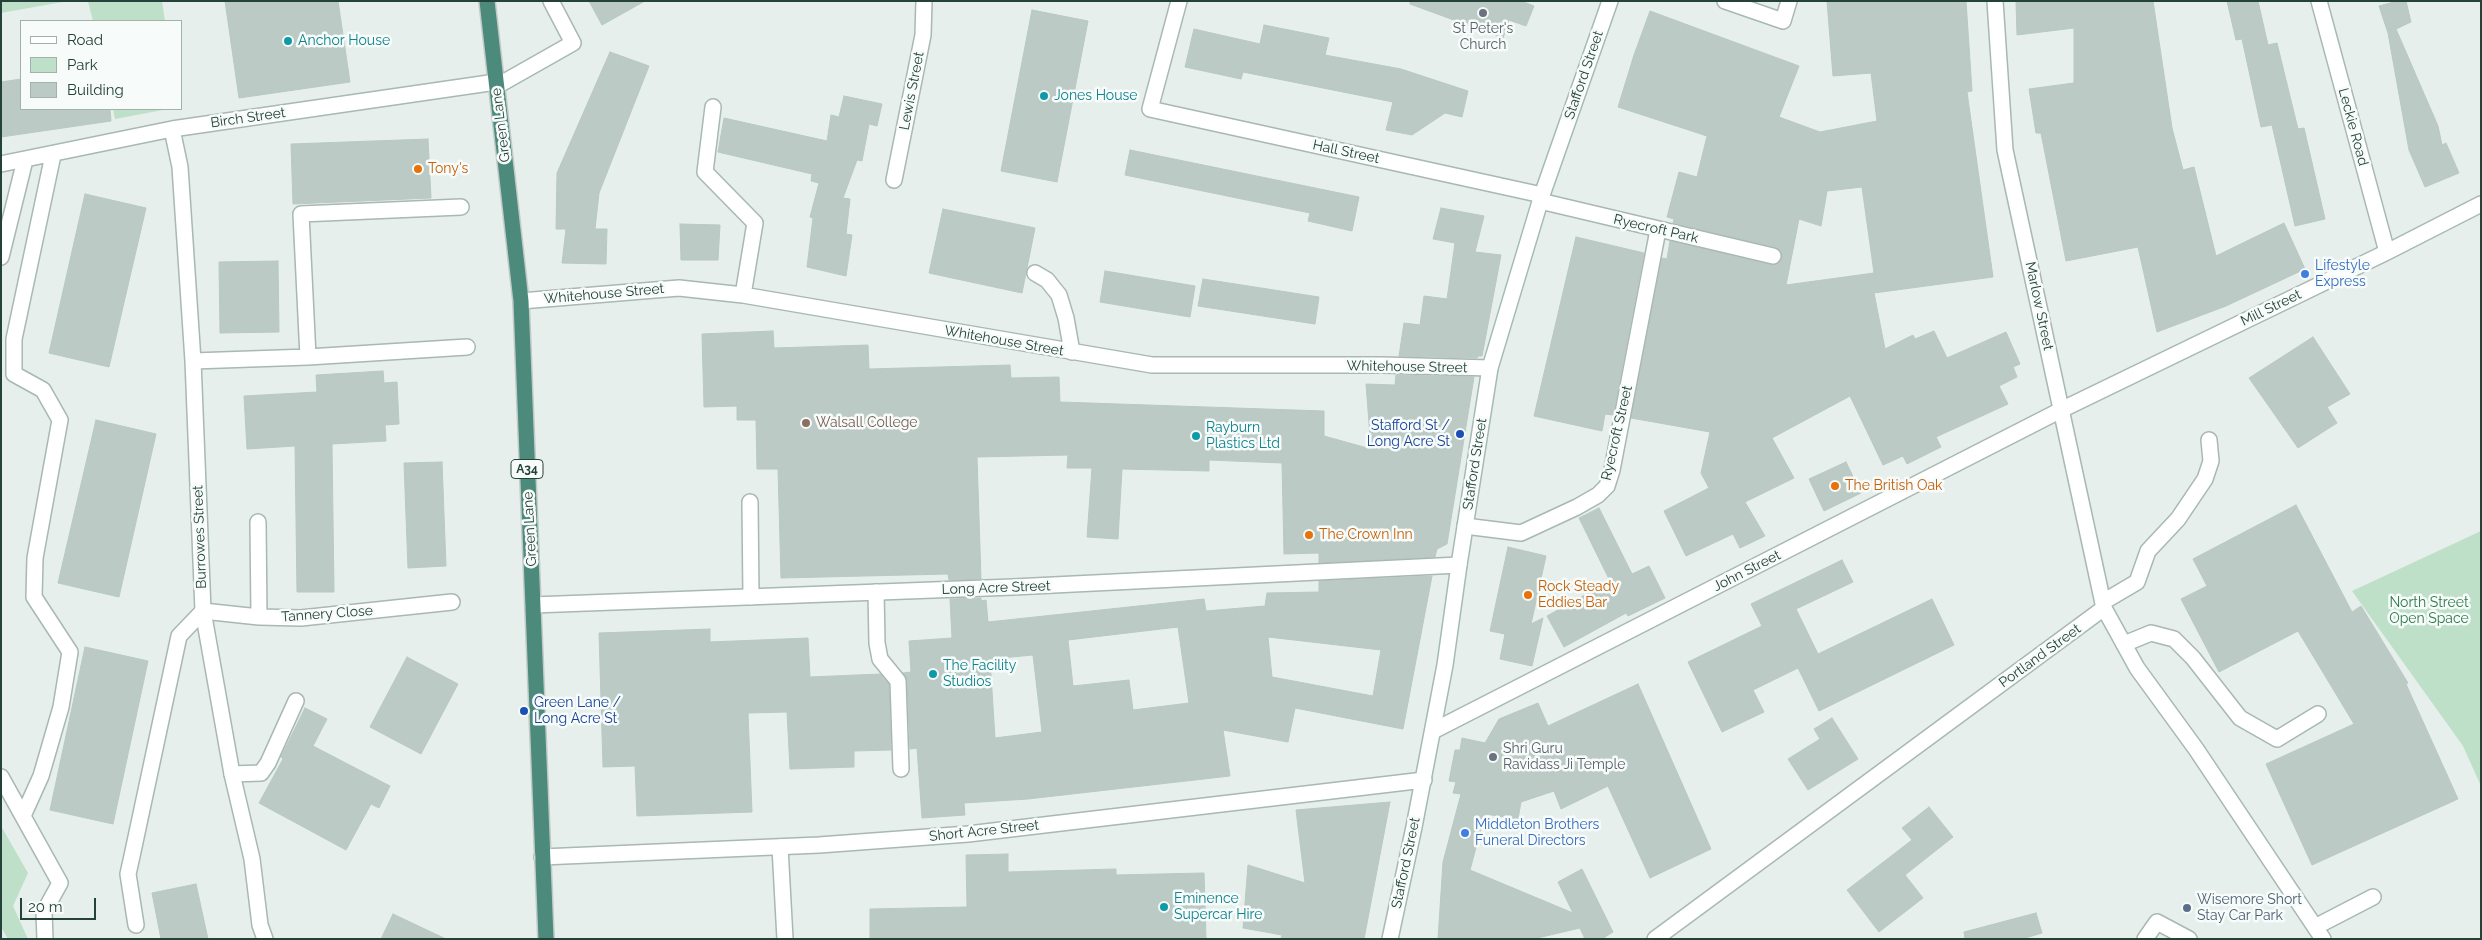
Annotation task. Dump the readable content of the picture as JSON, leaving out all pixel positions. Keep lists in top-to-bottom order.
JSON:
{
  "streets": {
    "highway": ["Green Lane", "A34"],
    "street": [
      "Stafford Street",
      "Lewis Street",
      "Birch Street",
      "Leckie Road",
      "Hall Street",
      "Ryecroft Park",
      "Whitehouse Street",
      "Marlow Street",
      "Mill Street",
      "Ryecroft Street",
      "Burrowes Street",
      "John Street",
      "Long Acre Street",
      "Tannery Close",
      "Portland Street",
      "Short Acre Street"
    ]
  },
  "crossings": [
    ["Stafford Street", "Hall Street"],
    ["Stafford Street", "Ryecroft Park"],
    ["Stafford Street", "Whitehouse Street"],
    ["Stafford Street", "Ryecroft Street"],
    ["Stafford Street", "John Street"],
    ["Stafford Street", "Long Acre Street"],
    ["Stafford Street", "Short Acre Street"],
    ["Birch Street", "Green Lane"],
    ["Birch Street", "Burrowes Street"],
    ["Green Lane", "Whitehouse Street"],
    ["Green Lane", "Long Acre Street"],
    ["Green Lane", "Short Acre Street"],
    ["Leckie Road", "Mill Street"],
    ["Hall Street", "Ryecroft Park"],
    ["Ryecroft Park", "Ryecroft Street"],
    ["Marlow Street", "Mill Street"],
    ["Marlow Street", "John Street"],
    ["Marlow Street", "Portland Street"],
    ["Mill Street", "John Street"],
    ["Burrowes Street", "Tannery Close"]
  ],
  "parks": ["North Street Open Space"],
  "places": [
    "St Peter's Church",
    "Anchor House",
    "Jones House",
    "Tony's",
    "Lifestyle Express",
    "Walsall College",
    "Stafford St / Long Acre St",
    "Rayburn Plastics Ltd",
    "The British Oak",
    "The Crown Inn",
    "Rock Steady Eddies Bar",
    "The Facility Studios",
    "Green Lane / Long Acre St",
    "Shri Guru Ravidass Ji Temple",
    "Middleton Brothers Funeral Directors",
    "Eminence Supercar Hire",
    "Wisemore Short Stay Car Park"
  ],
  "legend": ["Road", "Park", "Building"],
  "scale_bar": "20 m"
}
